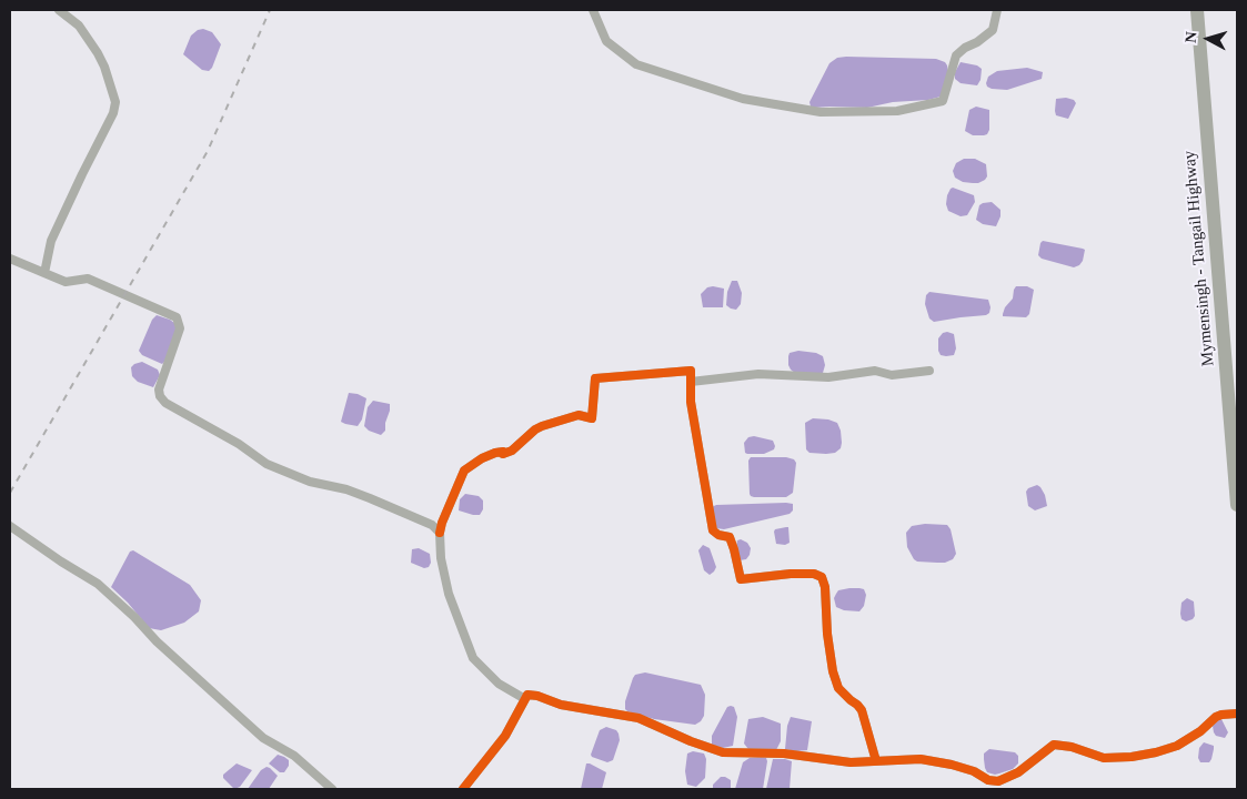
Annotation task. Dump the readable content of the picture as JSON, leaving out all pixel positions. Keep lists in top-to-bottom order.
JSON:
{
  "streets": {
    "highway": ["Mymensingh - Tangail Highway"]
  },
  "north": "left"
}
